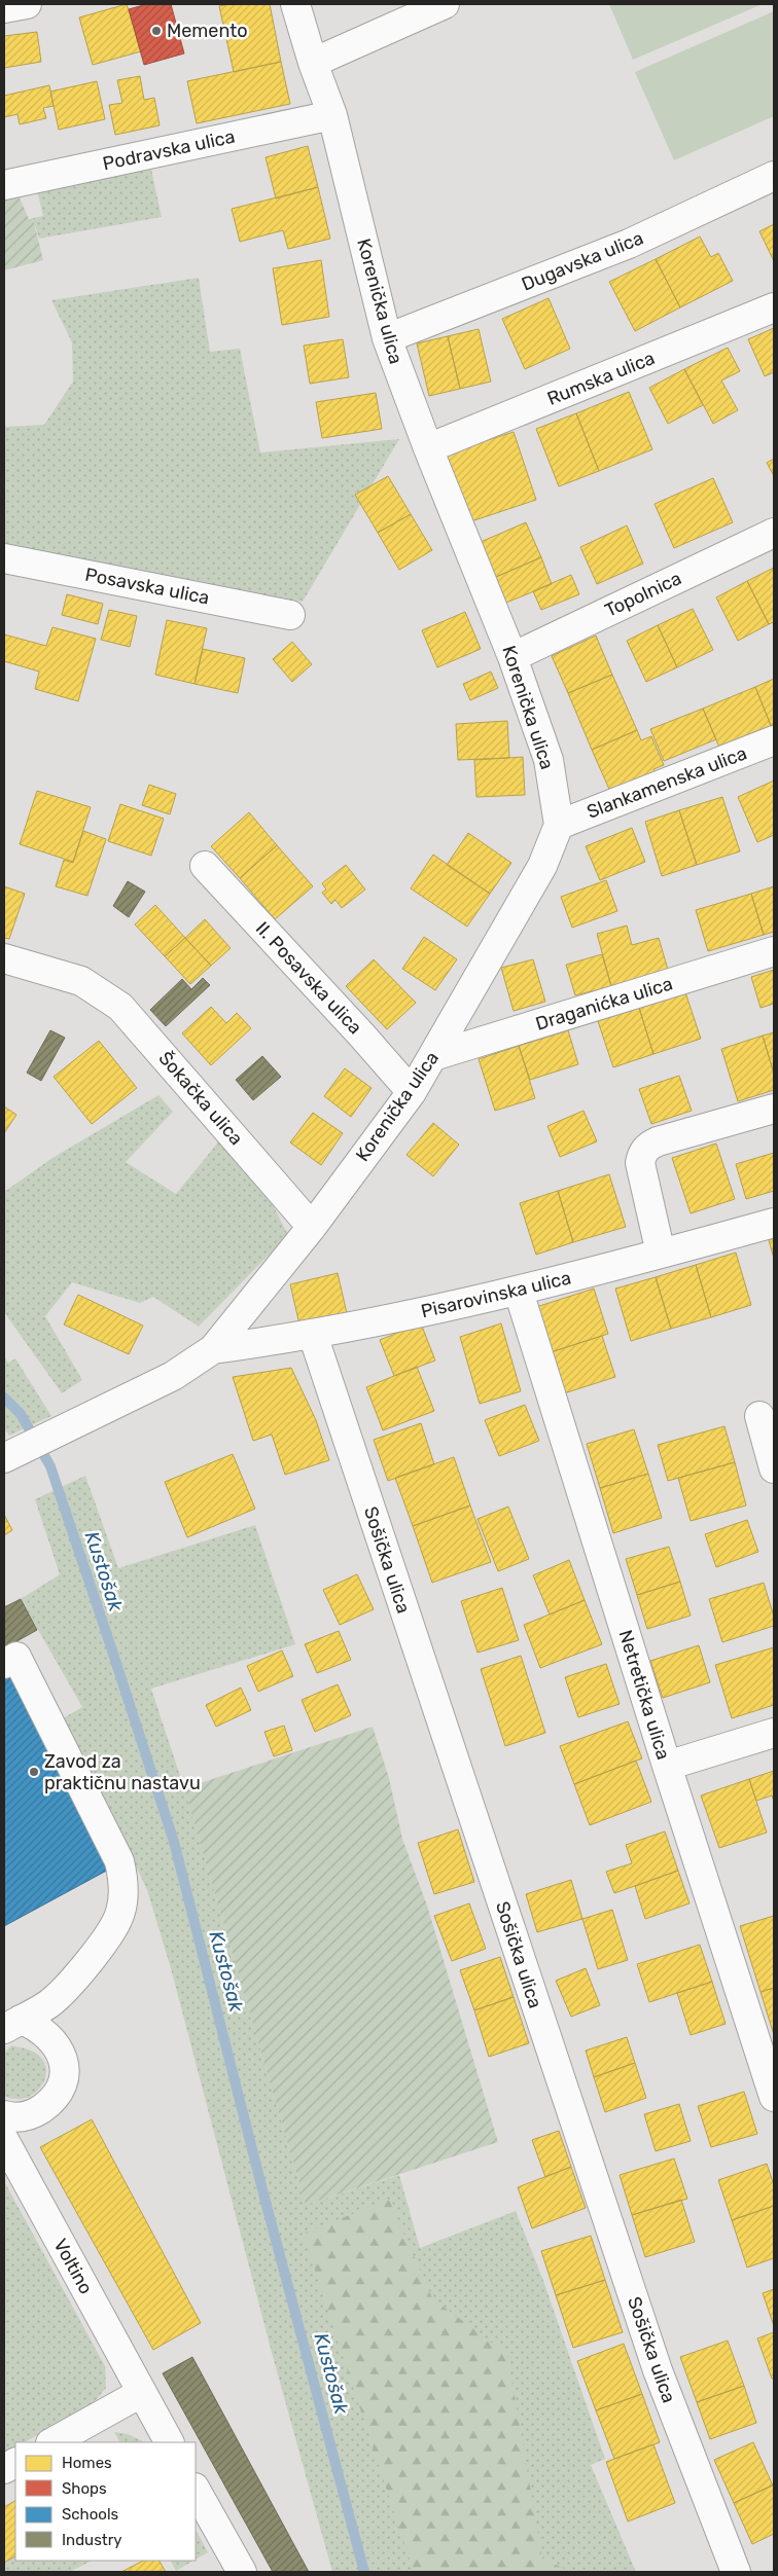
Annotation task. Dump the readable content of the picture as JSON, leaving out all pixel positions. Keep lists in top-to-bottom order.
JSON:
{
  "streets": {
    "street": [
      "Podravska ulica",
      "Dugavska ulica",
      "Korenička ulica",
      "Rumska ulica",
      "Posavska ulica",
      "Topolnica",
      "Slankamenska ulica",
      "II. Posavska ulica",
      "Draganićka ulica",
      "Šokačka ulica",
      "Pisarovinska ulica",
      "Sošička ulica",
      "Netretička ulica",
      "Voltino"
    ]
  },
  "crossings": [
    ["Podravska ulica", "Korenička ulica"],
    ["Dugavska ulica", "Korenička ulica"],
    ["Korenička ulica", "Rumska ulica"],
    ["Korenička ulica", "Topolnica"],
    ["Korenička ulica", "Slankamenska ulica"],
    ["Korenička ulica", "II. Posavska ulica"],
    ["Korenička ulica", "Draganićka ulica"],
    ["Korenička ulica", "Šokačka ulica"],
    ["Korenička ulica", "Pisarovinska ulica"],
    ["Pisarovinska ulica", "Sošička ulica"],
    ["Pisarovinska ulica", "Netretička ulica"]
  ],
  "water": ["Kustošak"],
  "places": ["Memento", "Zavod za praktičnu nastavu"],
  "legend": [
    "Homes",
    "Shops",
    "Schools",
    "Industry"
  ]
}
